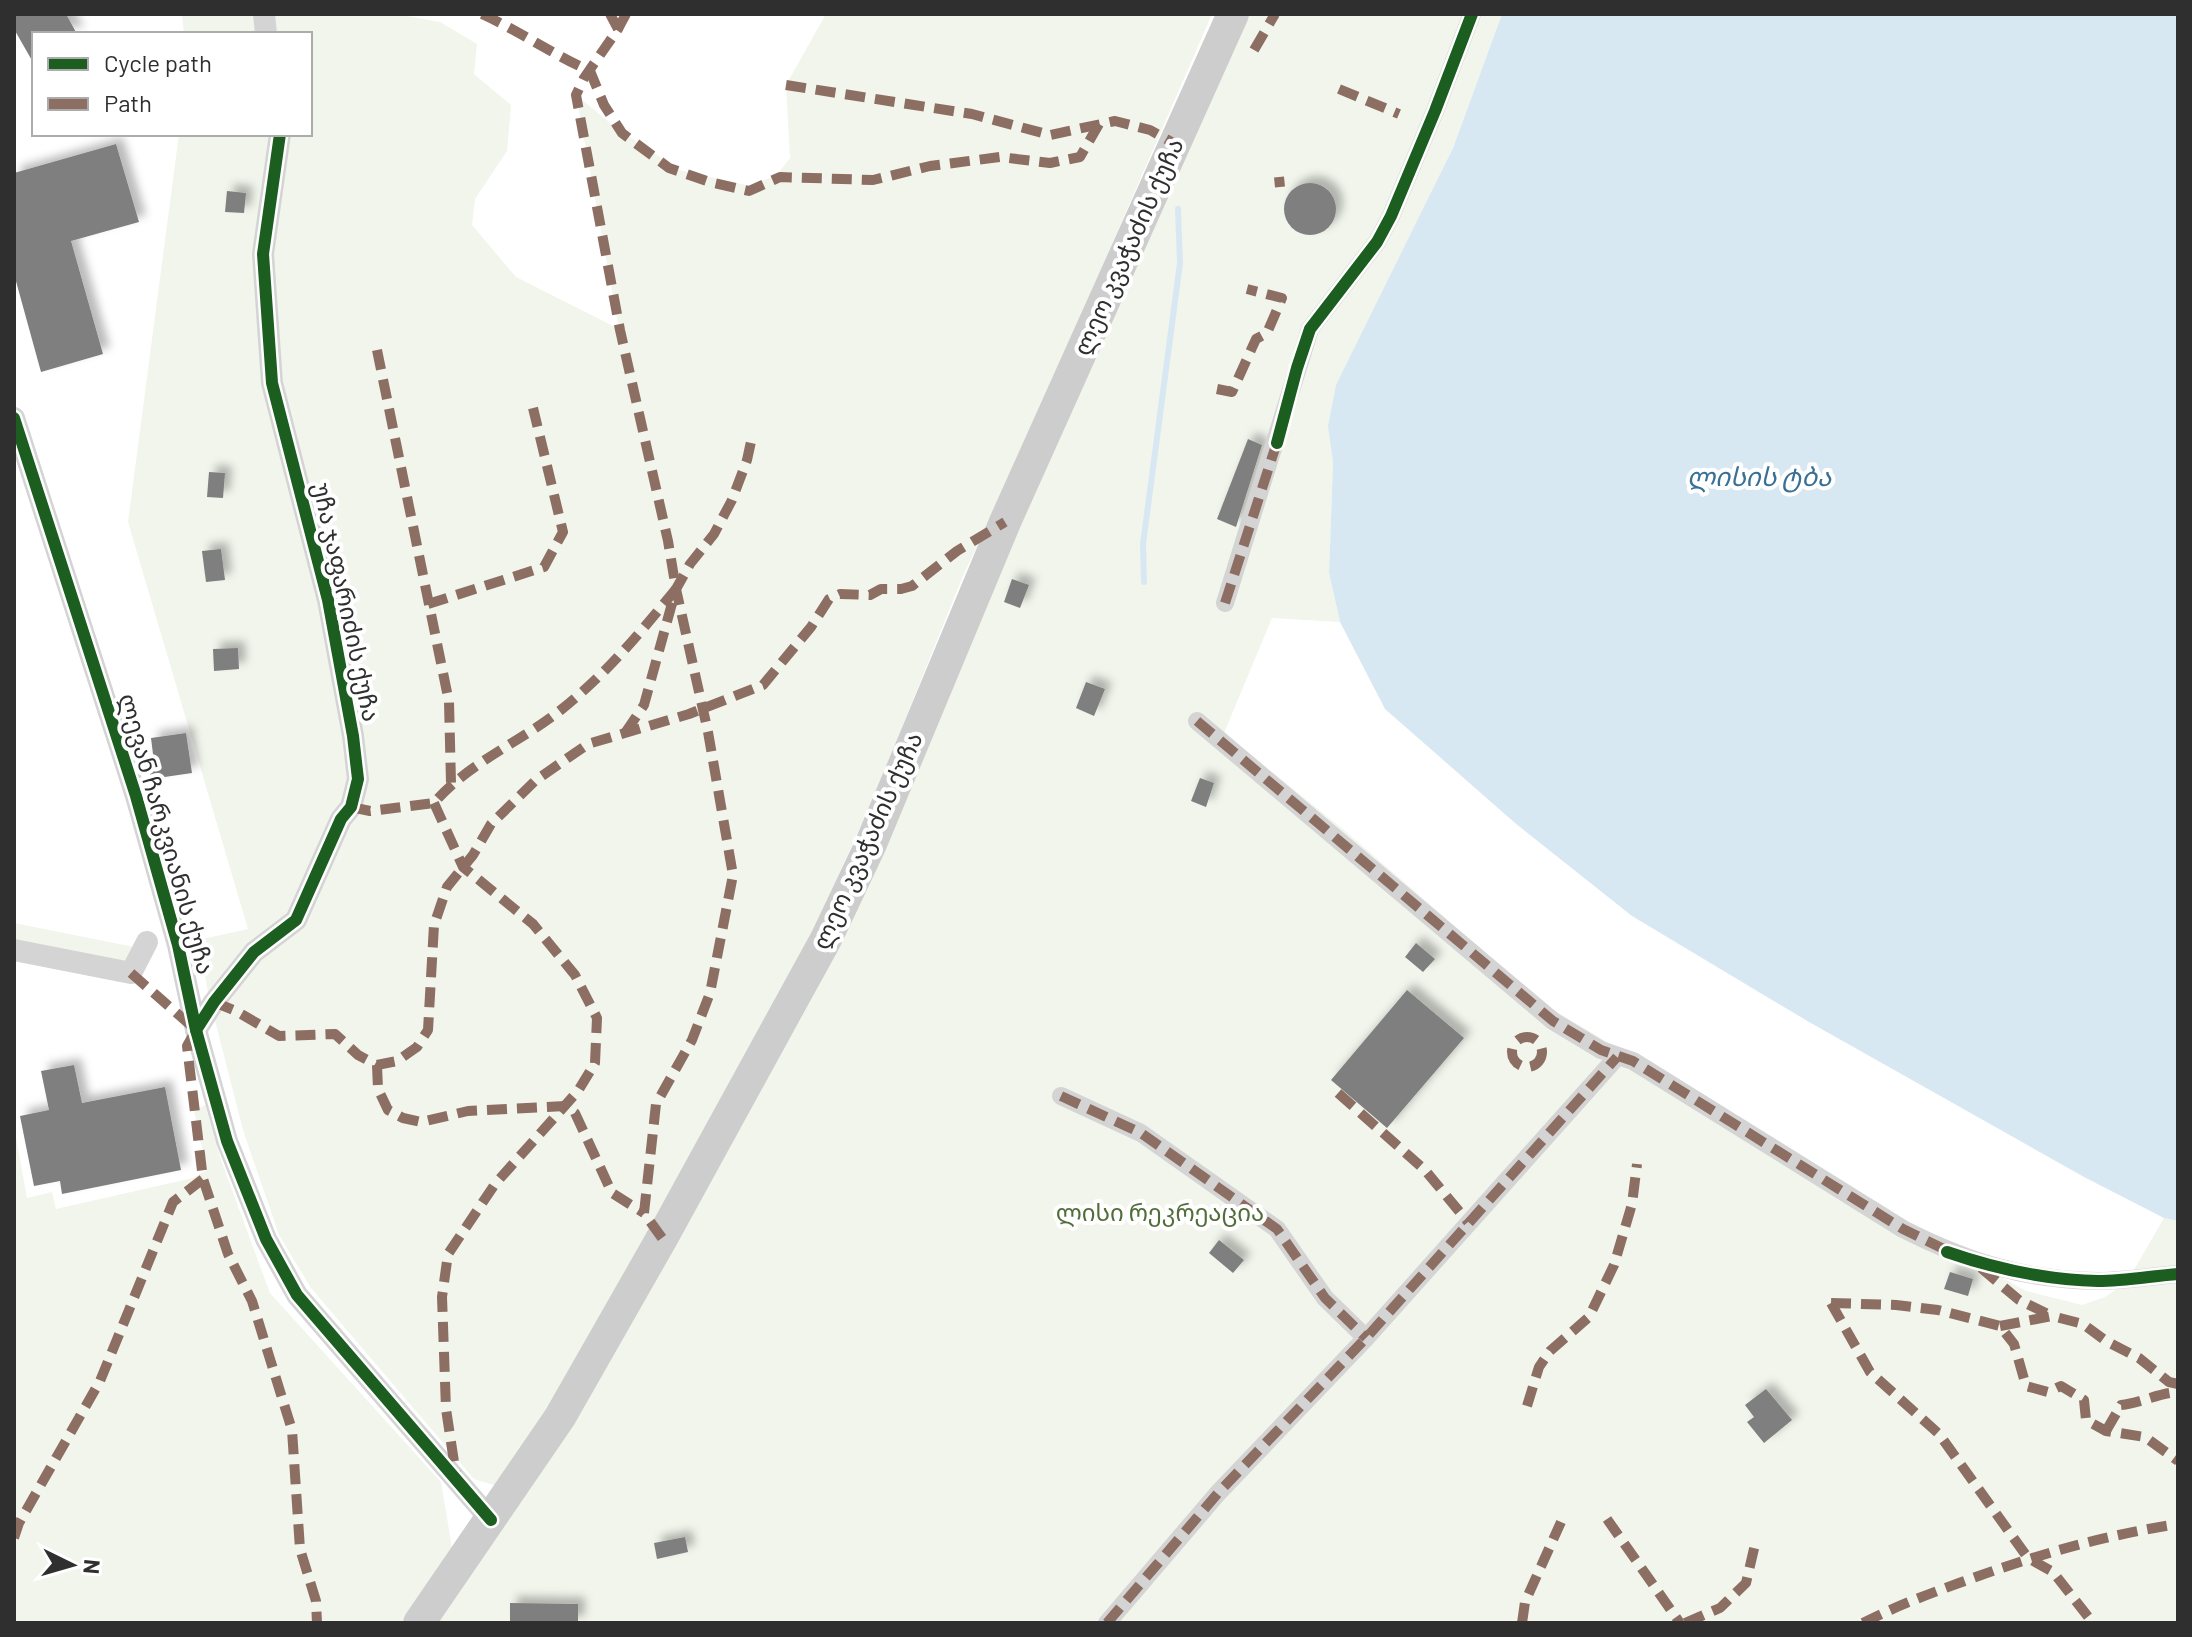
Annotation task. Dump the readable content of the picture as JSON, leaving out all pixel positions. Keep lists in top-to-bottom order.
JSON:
{
  "streets": {
    "main road": ["ლეო კვაჭაძის ქუჩა"],
    "street": ["უჩა ჯაფარიძის ქუჩა", "ლევან ჩარკვიანის ქუჩა"]
  },
  "crossings": [
    ["ლეო კვაჭაძის ქუჩა", "ლევან ჩარკვიანის ქუჩა"],
    ["უჩა ჯაფარიძის ქუჩა", "ლევან ჩარკვიანის ქუჩა"]
  ],
  "water": ["ლისის ტბა"],
  "parks": ["ლისი რეკრეაცია"],
  "legend": ["Cycle path", "Path"],
  "north": "right"
}
